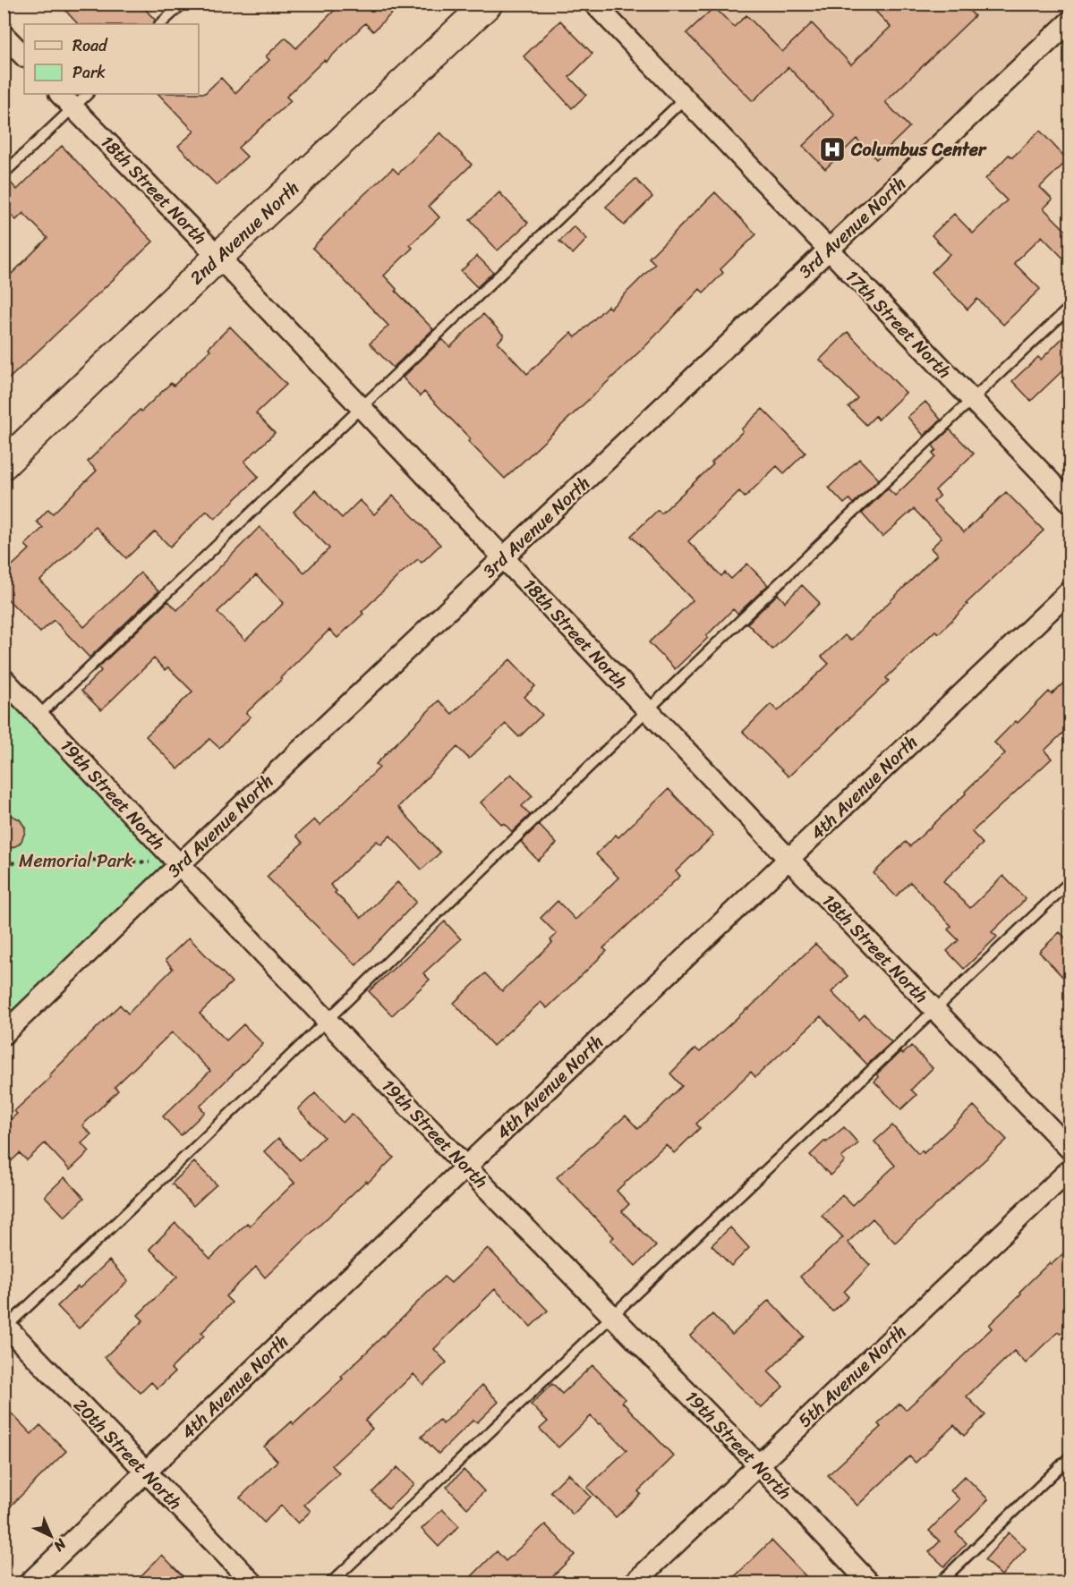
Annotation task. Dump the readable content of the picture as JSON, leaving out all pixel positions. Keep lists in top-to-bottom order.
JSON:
{
  "streets": {
    "main road": ["2nd Avenue North"],
    "street": [
      "18th Street North",
      "3rd Avenue North",
      "17th Street North",
      "4th Avenue North",
      "19th Street North",
      "5th Avenue North",
      "20th Street North"
    ]
  },
  "crossings": [
    ["18th Street North", "3rd Avenue North"],
    ["18th Street North", "2nd Avenue North"],
    ["18th Street North", "4th Avenue North"],
    ["3rd Avenue North", "17th Street North"],
    ["3rd Avenue North", "19th Street North"],
    ["4th Avenue North", "19th Street North"],
    ["4th Avenue North", "20th Street North"],
    ["19th Street North", "5th Avenue North"]
  ],
  "parks": ["Memorial Park"],
  "places": {
    "hospital": ["Columbus Center"]
  },
  "legend": ["Road", "Park"],
  "north": "bottom right"
}
